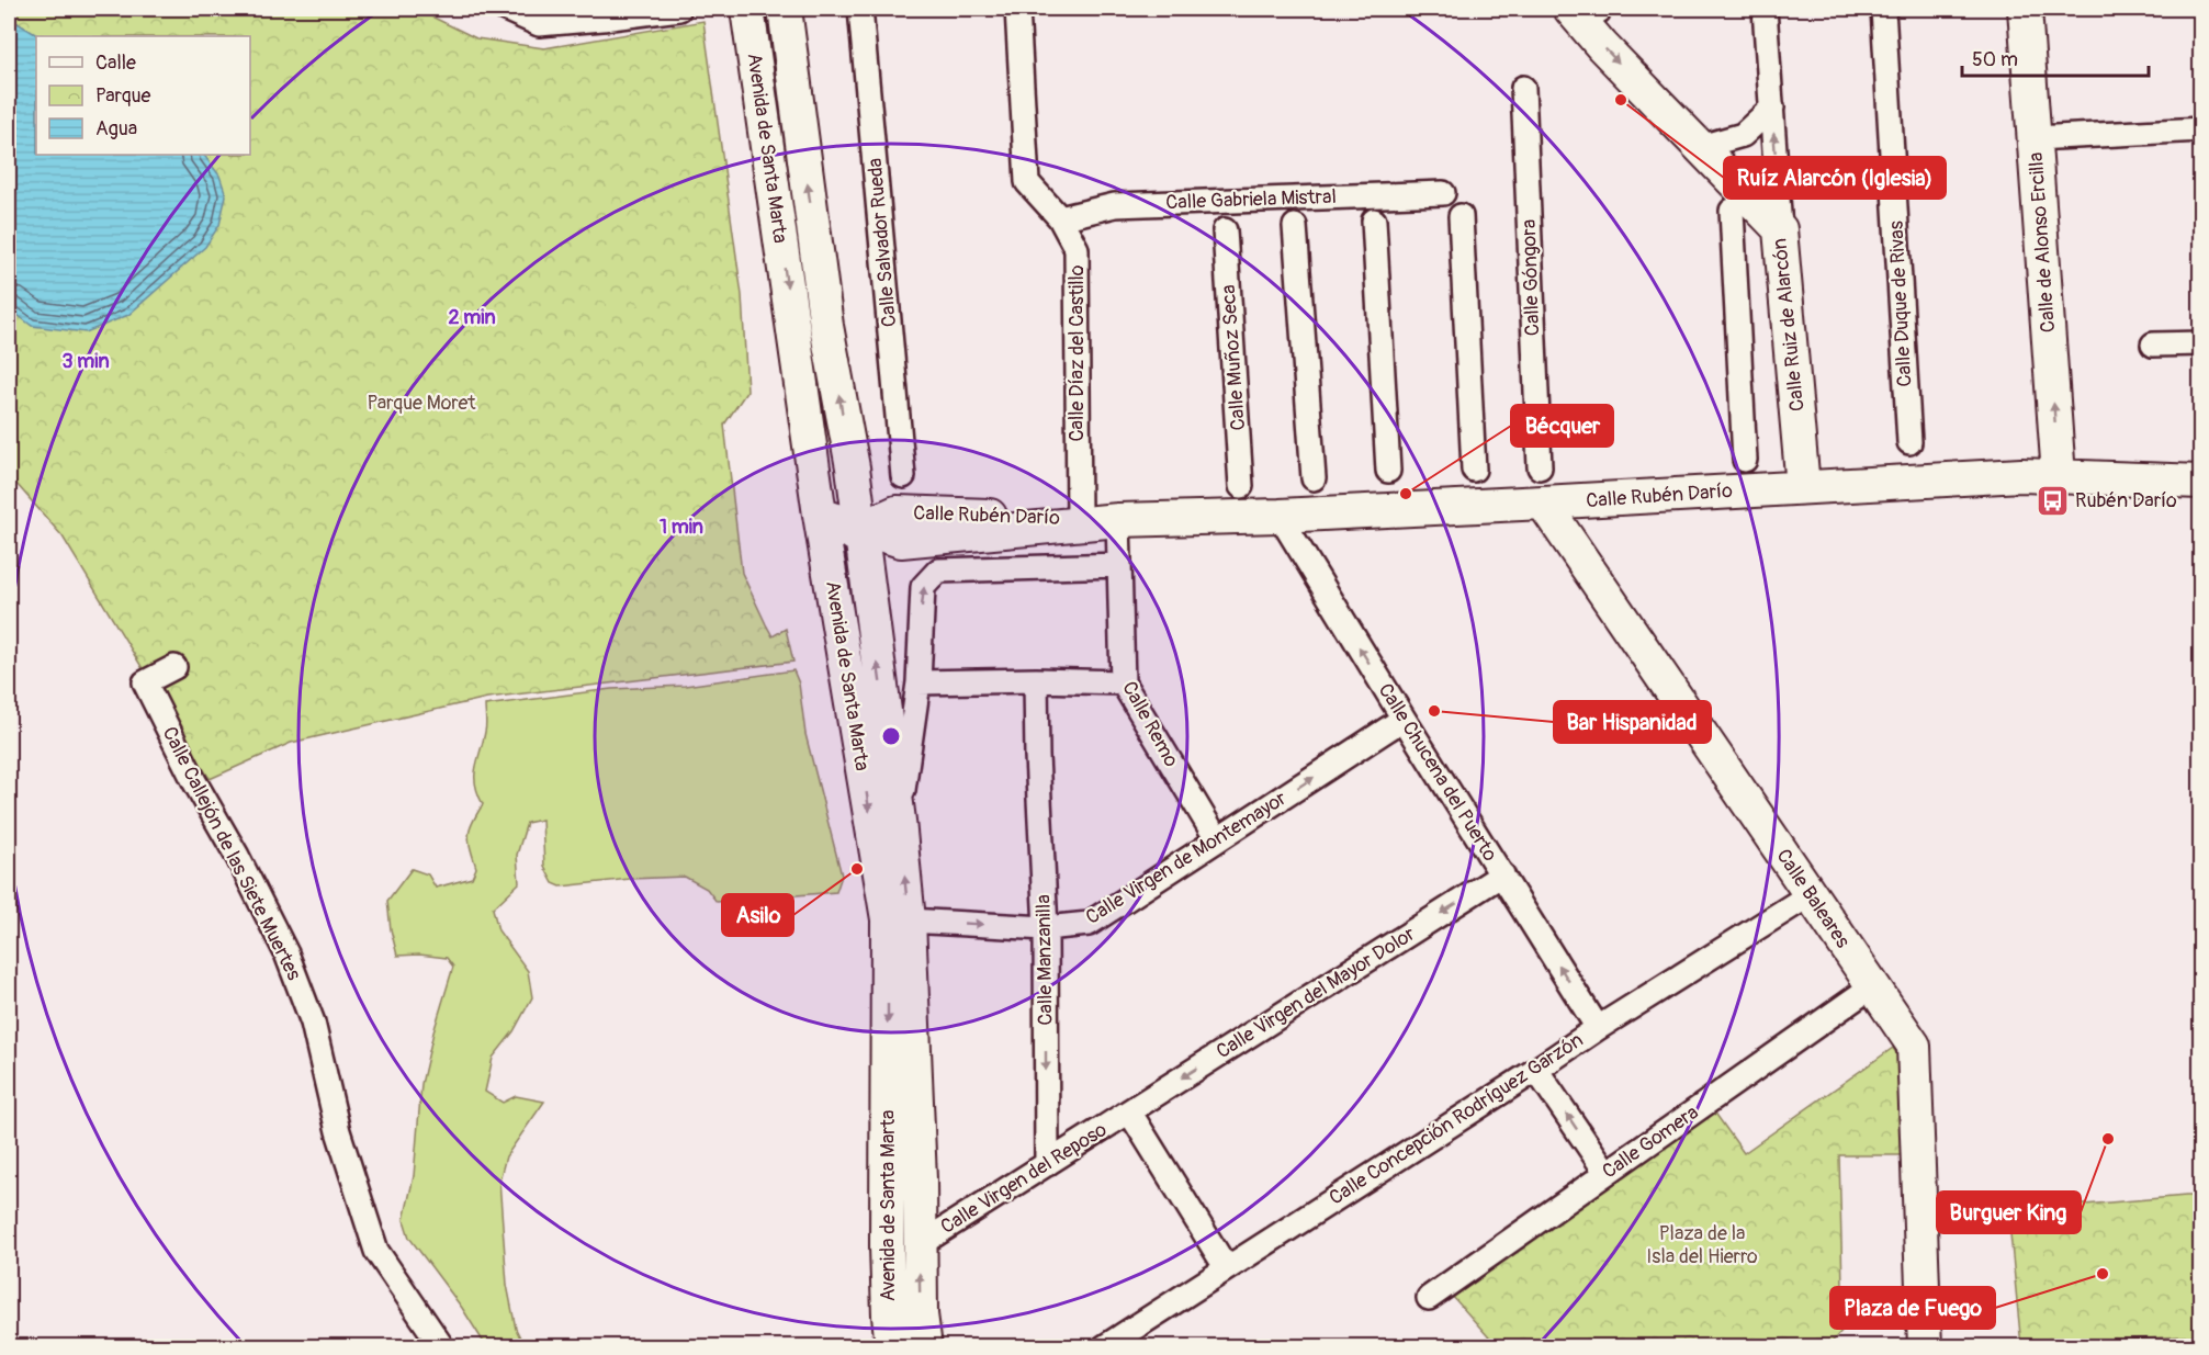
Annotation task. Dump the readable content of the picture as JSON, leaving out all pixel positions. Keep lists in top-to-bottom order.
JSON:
{
  "streets": {
    "street": [
      "Avenida de Santa Marta",
      "Calle Gabriela Mistral",
      "Calle Salvador Rueda",
      "Calle de Alonso Ercilla",
      "Calle Góngora",
      "Calle Duque de Rivas",
      "Calle Ruiz de Alarcón",
      "Calle Díaz del Castillo",
      "Calle Muñoz Seca",
      "Calle Rubén Darío",
      "Calle Remo",
      "Calle Chucena del Puerto",
      "Calle Callejón de las Siete Muertes",
      "Calle Virgen de Montemayor",
      "Calle Baleares",
      "Calle Manzanilla",
      "Calle Virgen del Mayor Dolor",
      "Calle Concepción Rodríguez Garzón",
      "Calle Gomera",
      "Calle Virgen del Reposo"
    ]
  },
  "crossings": [
    ["Avenida de Santa Marta", "Calle Rubén Darío"],
    ["Avenida de Santa Marta", "Calle Virgen de Montemayor"],
    ["Avenida de Santa Marta", "Calle Virgen del Reposo"],
    ["Calle Gabriela Mistral", "Calle Díaz del Castillo"],
    ["Calle de Alonso Ercilla", "Calle Rubén Darío"],
    ["Calle Ruiz de Alarcón", "Calle Rubén Darío"],
    ["Calle Díaz del Castillo", "Calle Rubén Darío"],
    ["Calle Rubén Darío", "Calle Remo"],
    ["Calle Rubén Darío", "Calle Chucena del Puerto"],
    ["Calle Rubén Darío", "Calle Baleares"],
    ["Calle Remo", "Calle Virgen de Montemayor"],
    ["Calle Chucena del Puerto", "Calle Virgen de Montemayor"],
    ["Calle Chucena del Puerto", "Calle Virgen del Mayor Dolor"],
    ["Calle Chucena del Puerto", "Calle Concepción Rodríguez Garzón"],
    ["Calle Virgen de Montemayor", "Calle Manzanilla"],
    ["Calle Baleares", "Calle Concepción Rodríguez Garzón"],
    ["Calle Baleares", "Calle Gomera"],
    ["Calle Manzanilla", "Calle Virgen del Reposo"],
    ["Calle Virgen del Mayor Dolor", "Calle Virgen del Reposo"]
  ],
  "one_way": [
    "Calle de Alonso Ercilla",
    "Calle Chucena del Puerto",
    "Calle Virgen de Montemayor",
    "Calle Manzanilla",
    "Calle Virgen del Mayor Dolor"
  ],
  "parks": ["Parque Moret", "Plaza de la Isla del Hierro"],
  "places": {
    "other": [
      "Ruíz Alarcón (Iglesia)",
      "Bécquer",
      "Bar Hispanidad",
      "Asilo",
      "Burguer King",
      "Plaza de Fuego"
    ],
    "bus stop": ["Rubén Darío"]
  },
  "legend": ["Calle", "Parque", "Agua"],
  "scale_bar": "50 m",
  "rings": ["2 min", "3 min", "1 min"]
}
